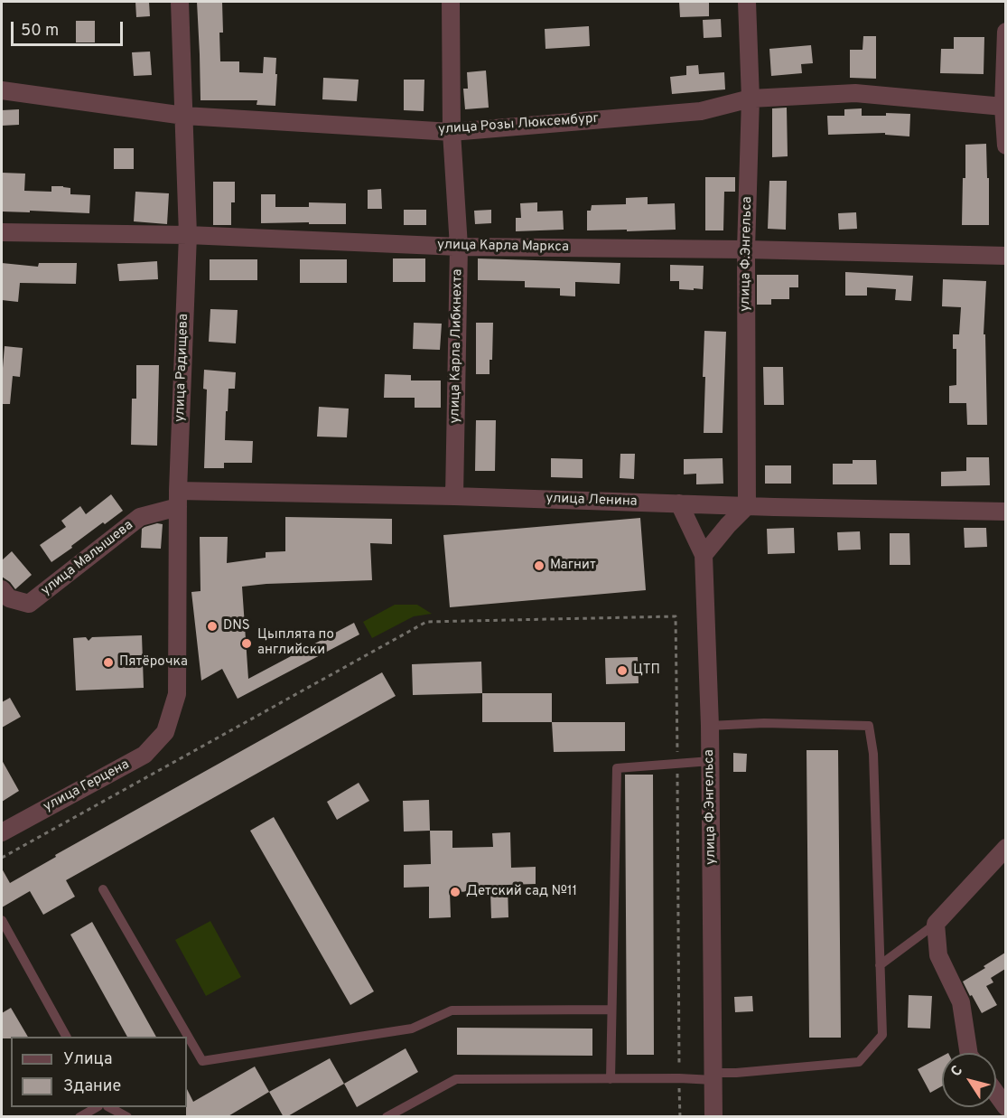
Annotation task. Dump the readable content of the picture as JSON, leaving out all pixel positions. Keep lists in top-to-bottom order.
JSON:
{
  "streets": {
    "street": [
      "улица Розы Люксембург",
      "улица Карла Маркса",
      "улица Ф.Энгельса",
      "улица Карла Либкнехта",
      "улица Радищева",
      "улица Ленина",
      "улица Малышева",
      "улица Герцена"
    ]
  },
  "crossings": [
    ["улица Розы Люксембург", "улица Ф.Энгельса"],
    ["улица Розы Люксембург", "улица Карла Либкнехта"],
    ["улица Розы Люксембург", "улица Радищева"],
    ["улица Карла Маркса", "улица Ф.Энгельса"],
    ["улица Карла Маркса", "улица Карла Либкнехта"],
    ["улица Карла Маркса", "улица Радищева"],
    ["улица Ф.Энгельса", "улица Ленина"],
    ["улица Карла Либкнехта", "улица Ленина"],
    ["улица Радищева", "улица Ленина"],
    ["улица Радищева", "улица Малышева"],
    ["улица Радищева", "улица Герцена"],
    ["улица Ленина", "улица Малышева"]
  ],
  "places": [
    "Магнит",
    "DNS",
    "Цыплята по английски",
    "Пятёрочка",
    "ЦТП",
    "Детский сад №11"
  ],
  "legend": ["Улица", "Здание"],
  "scale_bar": "50 m",
  "north": "top left"
}
